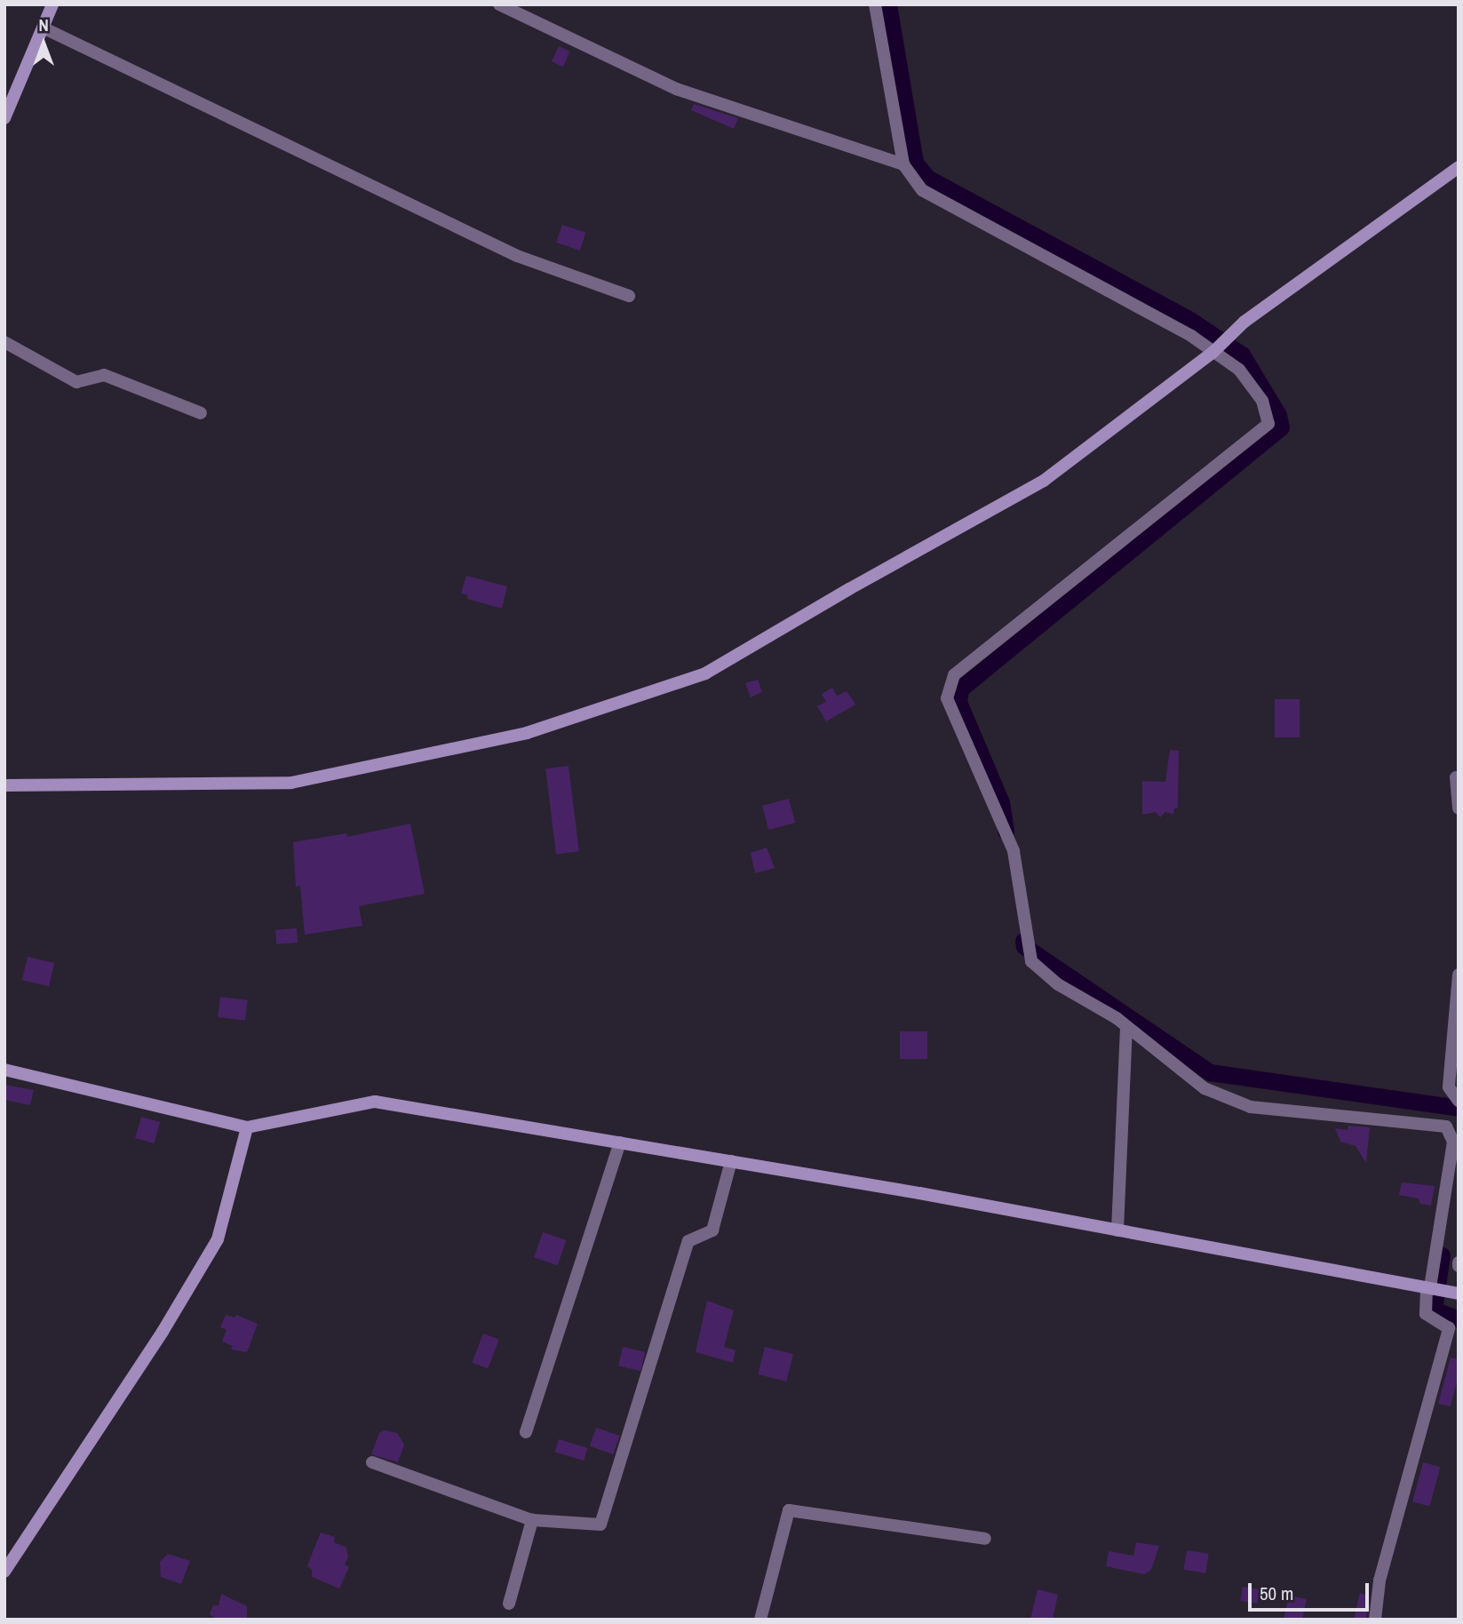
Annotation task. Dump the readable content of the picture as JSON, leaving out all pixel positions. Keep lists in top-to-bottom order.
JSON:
{
  "scale_bar": "50 m",
  "north": "top"
}
